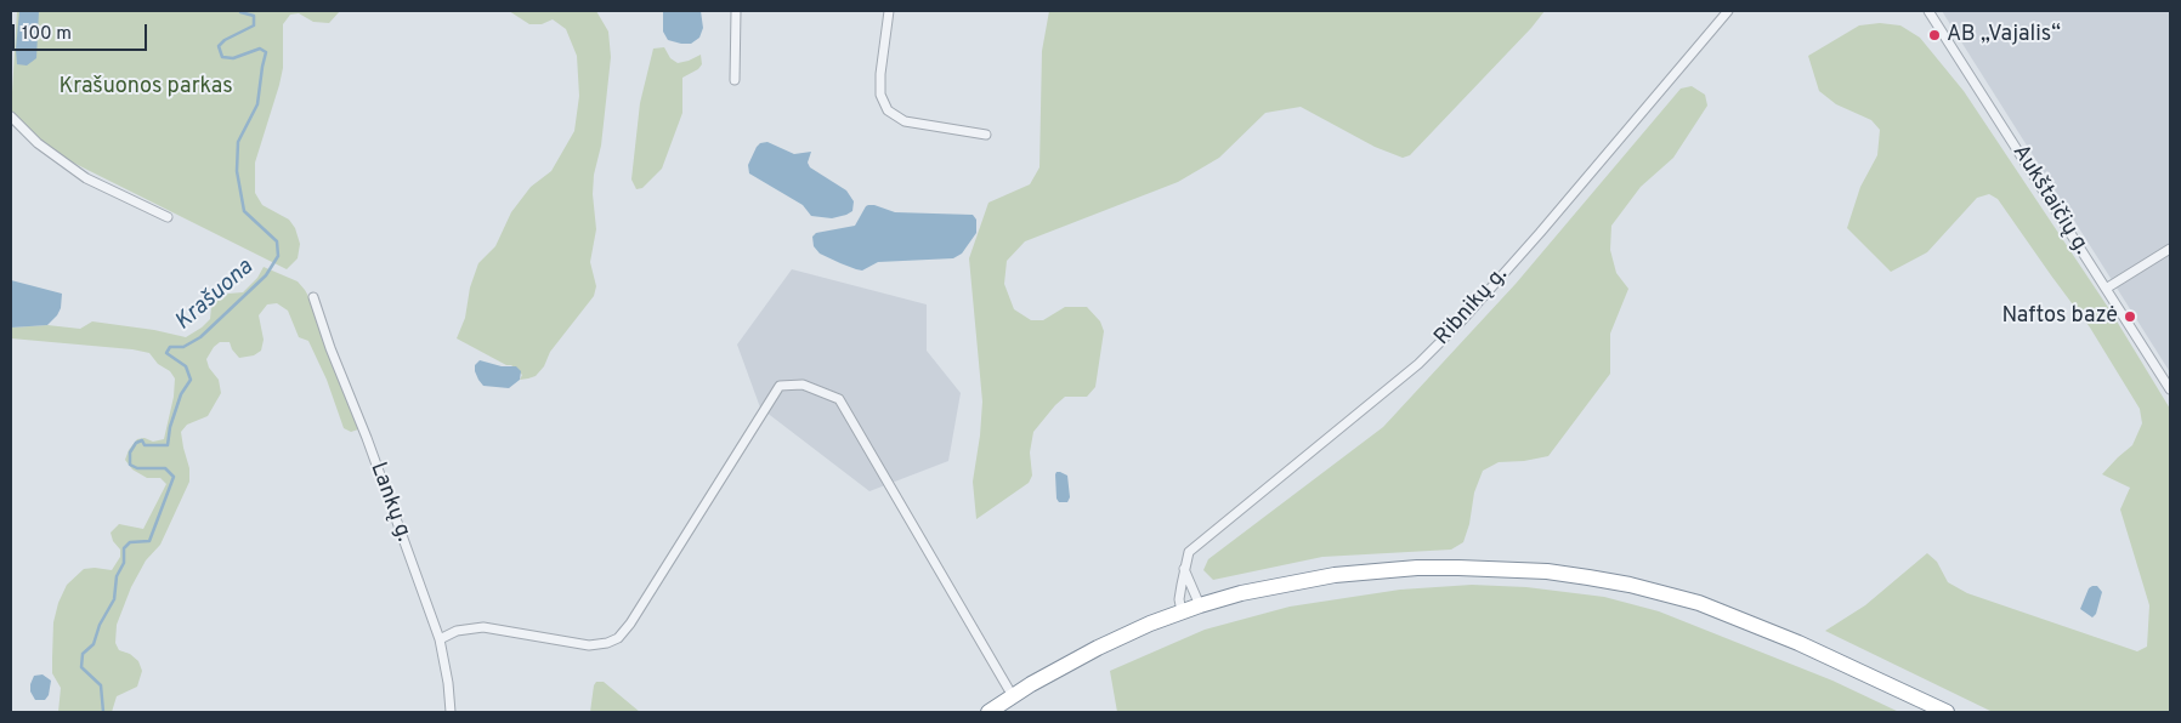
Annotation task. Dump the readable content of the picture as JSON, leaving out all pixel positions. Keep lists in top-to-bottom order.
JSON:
{
  "streets": {
    "street": ["Aukštaičių g.", "Ribnikų g.", "Lankų g."]
  },
  "water": ["Krašuona"],
  "parks": ["Krašuonos parkas"],
  "places": ["AB „Vajalis“", "Naftos bazė"],
  "scale_bar": "100 m"
}
